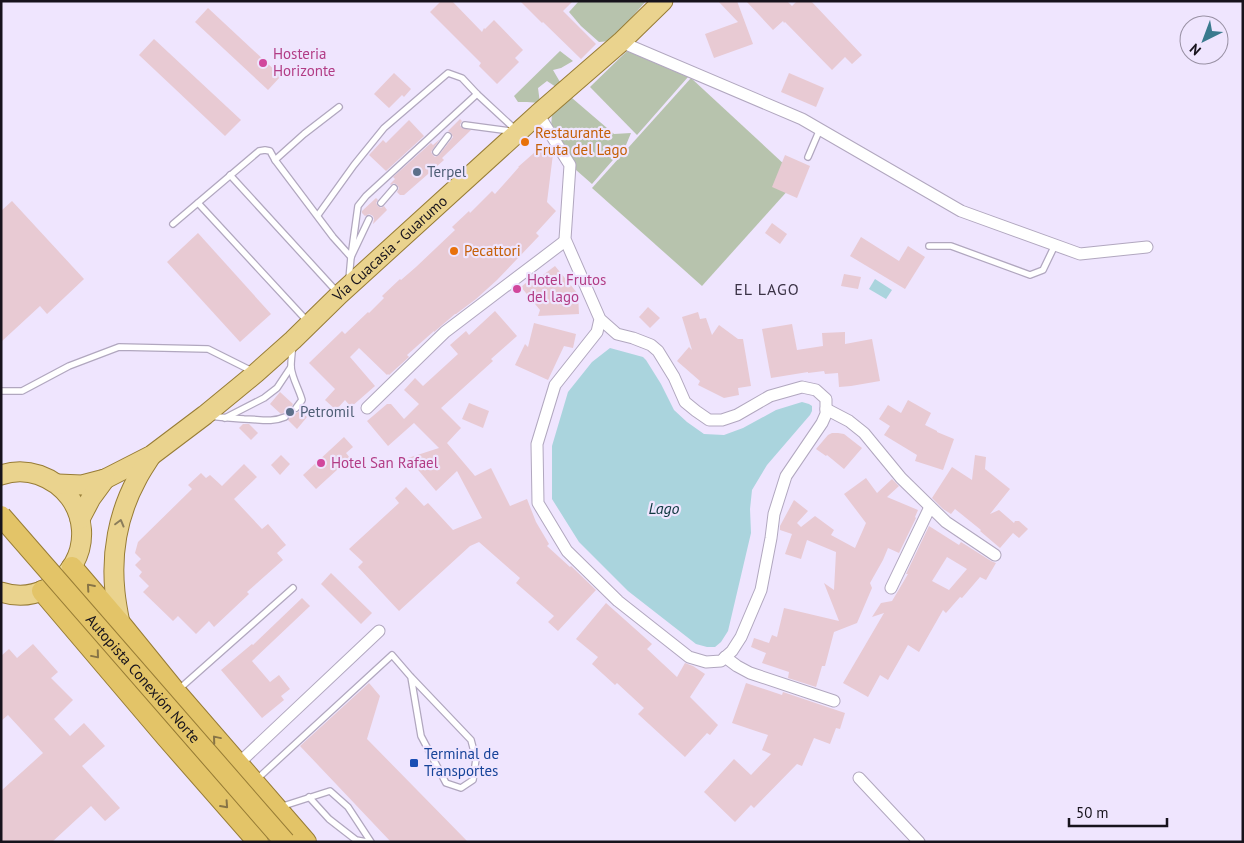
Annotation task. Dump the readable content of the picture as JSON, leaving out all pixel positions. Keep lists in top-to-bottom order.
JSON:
{
  "streets": {
    "highway": ["Autopista Conexión Norte"],
    "main road": ["Vía Cuacasia - Guarumo"]
  },
  "districts": ["EL LAGO"],
  "water": ["Lago"],
  "places": {
    "other": [
      "Hosteria Horizonte",
      "Restaurante Fruta del Lago",
      "Terpel",
      "Pecattori",
      "Hotel Frutos del lago",
      "Petromil",
      "Hotel San Rafael"
    ],
    "transit": ["Terminal de Transportes"]
  },
  "scale_bar": "50 m",
  "north": "bottom left"
}
